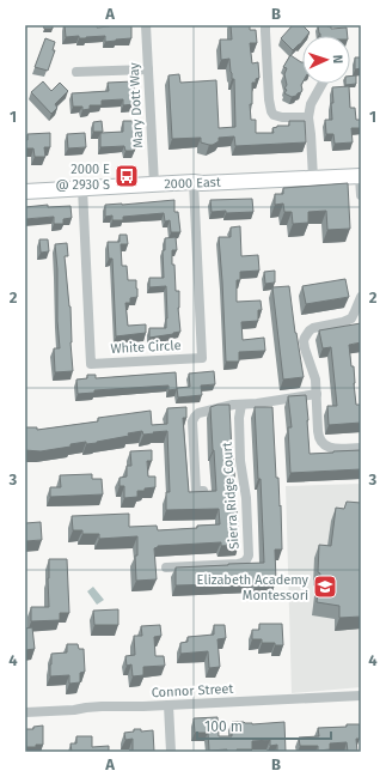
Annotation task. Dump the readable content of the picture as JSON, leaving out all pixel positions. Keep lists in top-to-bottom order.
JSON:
{
  "streets": {
    "street": [
      "Mary Dott Way",
      "2000 East",
      "White Circle",
      "Sierra Ridge Court",
      "Connor Street"
    ]
  },
  "crossings": [
    ["Mary Dott Way", "2000 East"],
    ["2000 East", "White Circle"]
  ],
  "places": {
    "bus stop": ["2000 E @ 2930 S"],
    "school or university": ["Elizabeth Academy Montessori"]
  },
  "scale_bar": "100 m",
  "north": "right",
  "grid": {
    "columns": ["A", "B"],
    "rows": [
      "1",
      "2",
      "3",
      "4"
    ]
  }
}
